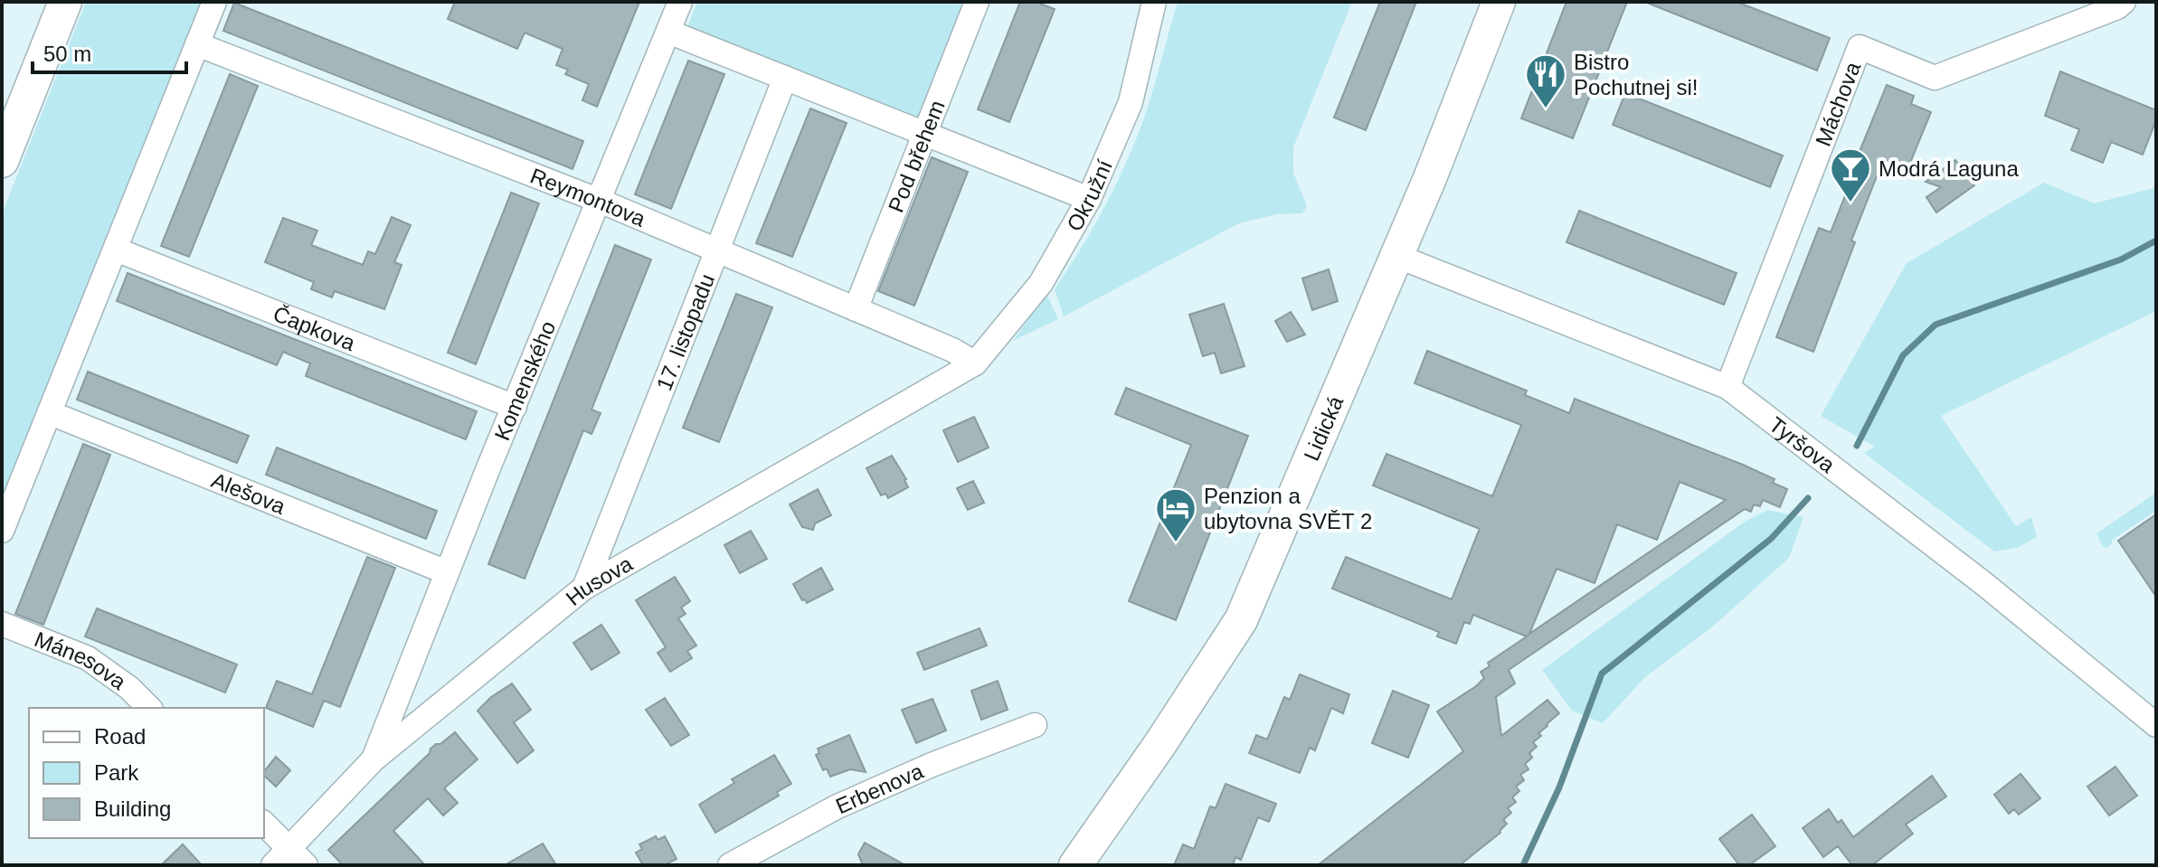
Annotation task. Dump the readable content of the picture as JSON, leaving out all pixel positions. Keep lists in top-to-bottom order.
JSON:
{
  "streets": {
    "street": [
      "Máchova",
      "Pod břehem",
      "Okružní",
      "Reymontova",
      "Čapkova",
      "17. listopadu",
      "Komenského",
      "Lidická",
      "Tyršova",
      "Alešova",
      "Husova",
      "Mánesova",
      "Erbenova"
    ]
  },
  "crossings": [
    ["Máchova", "Tyršova"],
    ["Pod břehem", "Reymontova"],
    ["Okružní", "Reymontova"],
    ["Okružní", "Husova"],
    ["Reymontova", "17. listopadu"],
    ["Reymontova", "Komenského"],
    ["Reymontova", "Husova"],
    ["Čapkova", "Komenského"],
    ["17. listopadu", "Husova"],
    ["Komenského", "Alešova"],
    ["Komenského", "Husova"],
    ["Lidická", "Tyršova"]
  ],
  "places": {
    "restaurant": ["Bistro Pochutnej si!"],
    "bar": ["Modrá Laguna"],
    "hotel": ["Penzion a ubytovna SVĚT 2"]
  },
  "legend": ["Road", "Park", "Building"],
  "scale_bar": "50 m"
}
